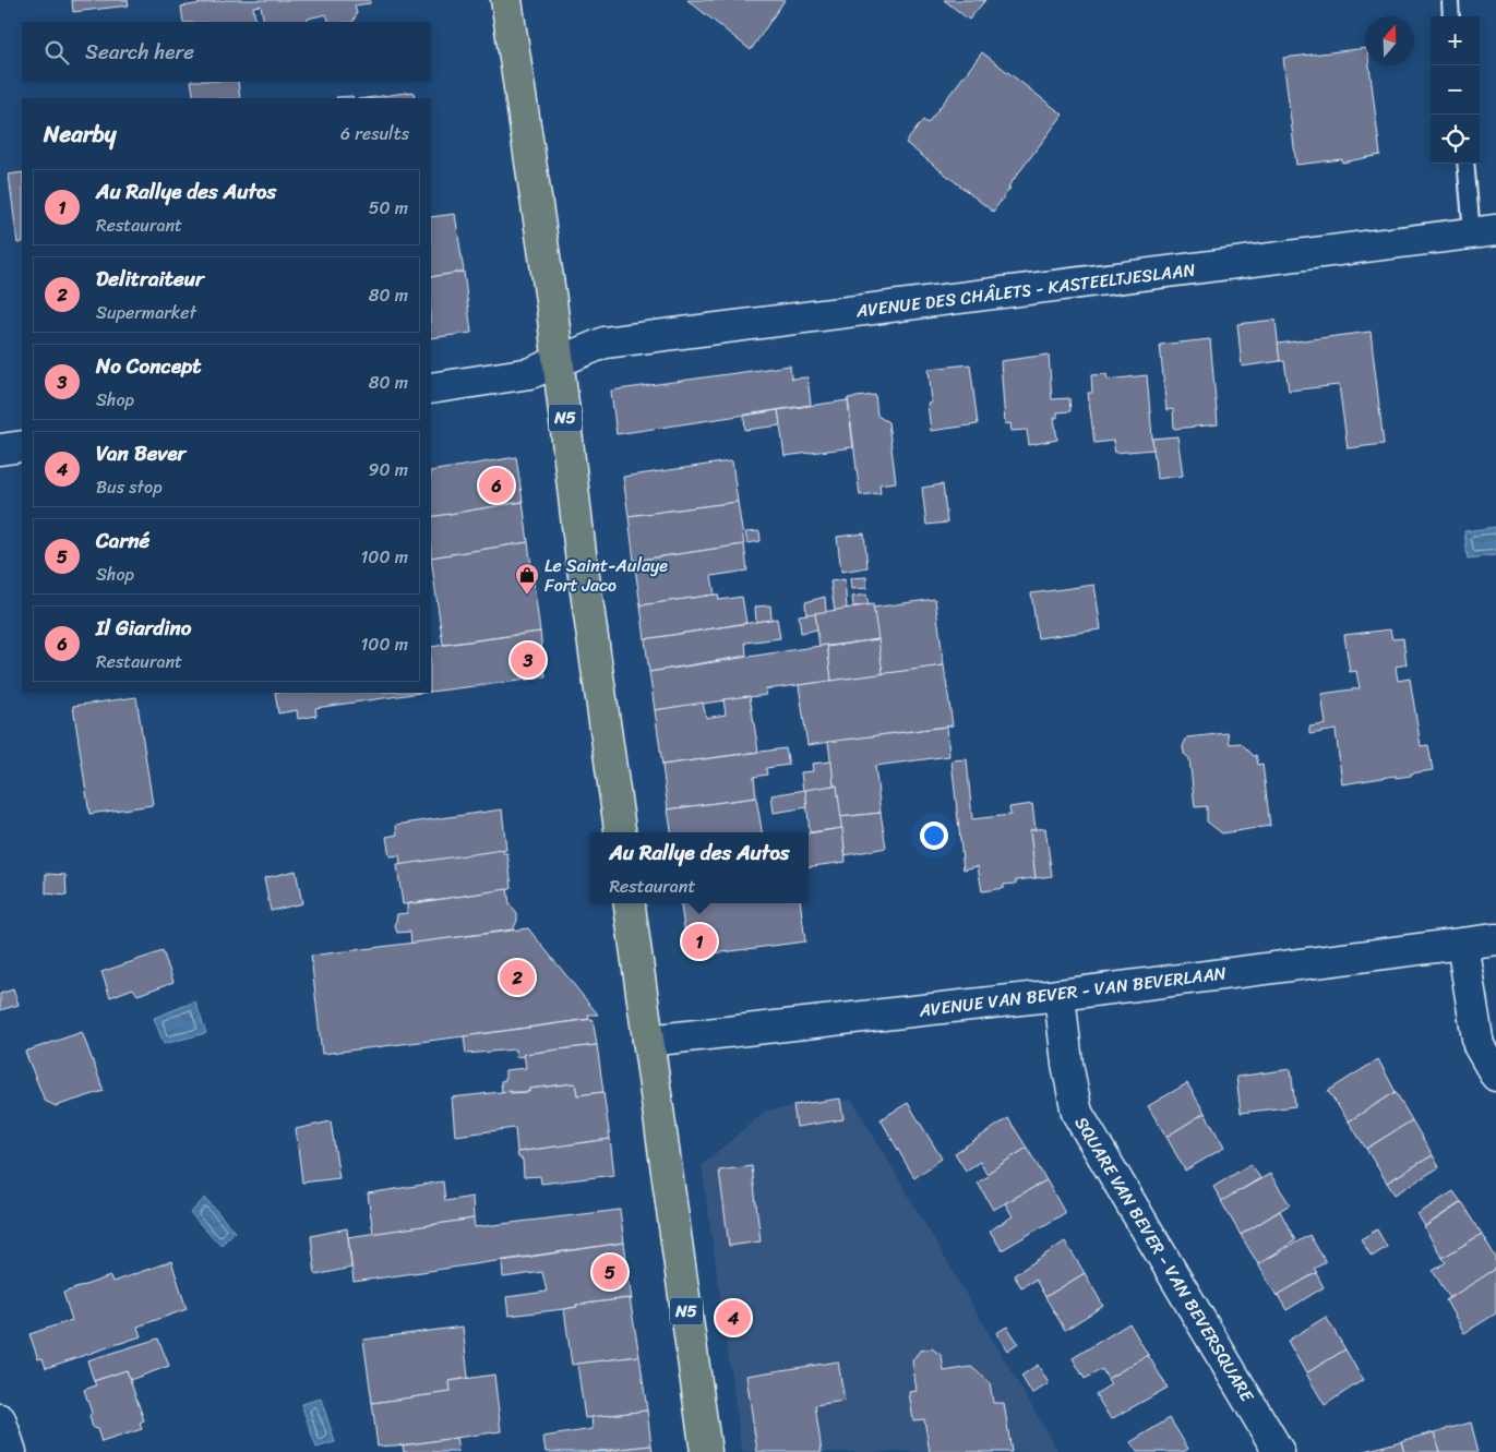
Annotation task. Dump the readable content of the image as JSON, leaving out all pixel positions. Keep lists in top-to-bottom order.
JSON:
{
  "streets": {
    "main road": ["N5"],
    "street": ["AVENUE DES CHÂLETS - KASTEELTJESLAAN", "AVENUE VAN BEVER - VAN BEVERLAAN", "SQUARE VAN BEVER - VAN BEVERSQUARE"]
  },
  "crossings": [
    ["AVENUE DES CHÂLETS - KASTEELTJESLAAN", "N5"],
    ["N5", "AVENUE VAN BEVER - VAN BEVERLAAN"],
    ["AVENUE VAN BEVER - VAN BEVERLAAN", "SQUARE VAN BEVER - VAN BEVERSQUARE"]
  ],
  "places": {
    "shop": ["Le Saint-Aulaye Fort Jaco"]
  },
  "north": "top",
  "page": {
    "map_buttons": ["+", "−"],
    "search": "Search here",
    "heading": ["Nearby", "6 results"],
    "list": [
      {
        "mark": "1",
        "name": "Au Rallye des Autos",
        "note": "Restaurant",
        "value": "50 m"
      },
      {
        "mark": "2",
        "name": "Delitraiteur",
        "note": "Supermarket",
        "value": "80 m"
      },
      {
        "mark": "3",
        "name": "No Concept",
        "note": "Shop",
        "value": "80 m"
      },
      {
        "mark": "4",
        "name": "Van Bever",
        "note": "Bus stop",
        "value": "90 m"
      },
      {
        "mark": "5",
        "name": "Carné",
        "note": "Shop",
        "value": "100 m"
      },
      {
        "mark": "6",
        "name": "Il Giardino",
        "note": "Restaurant",
        "value": "100 m"
      }
    ],
    "pins": [
      "6",
      "3",
      "1",
      "2",
      "5",
      "4"
    ],
    "popup": ["Au Rallye des Autos", "Restaurant"]
  }
}
